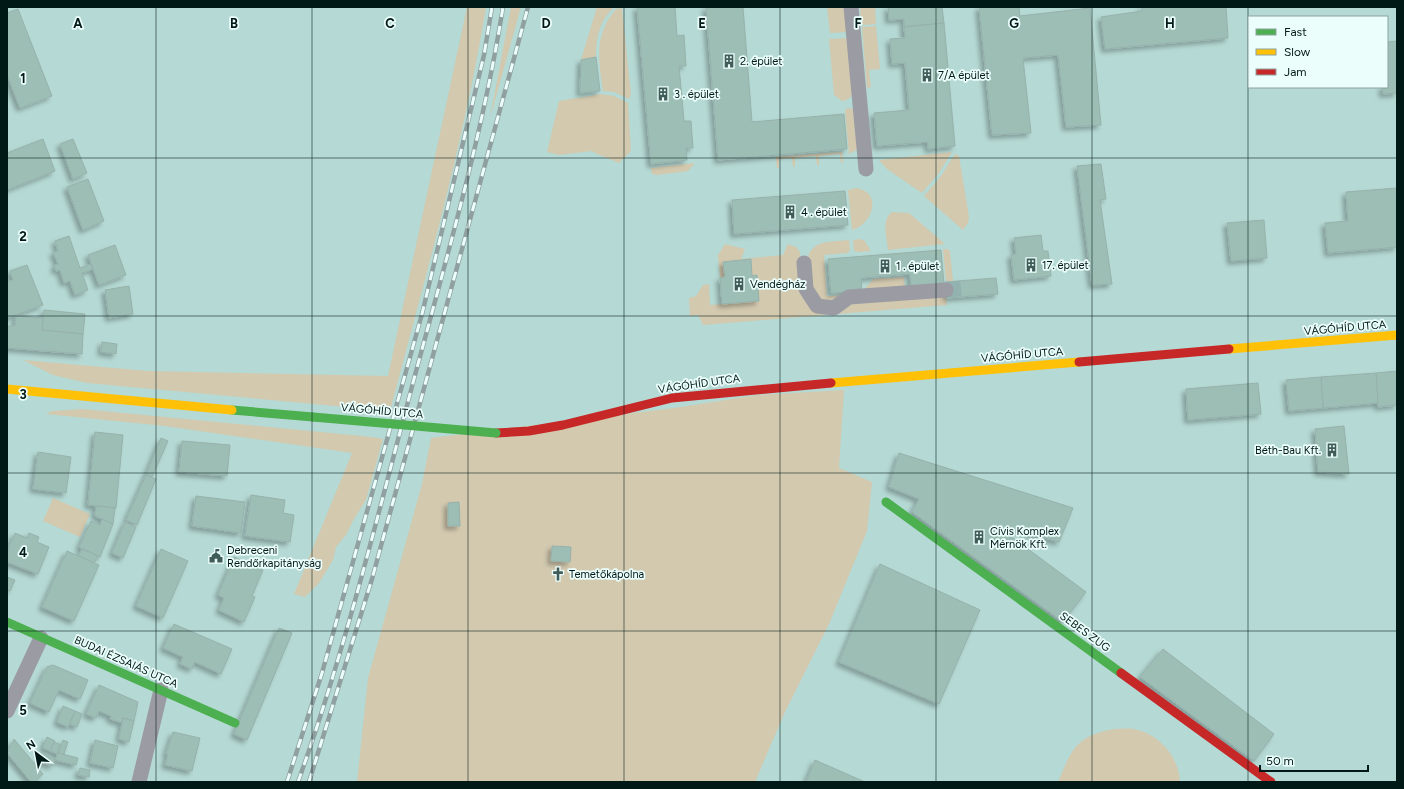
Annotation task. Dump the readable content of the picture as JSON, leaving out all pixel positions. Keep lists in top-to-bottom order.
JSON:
{
  "streets": {
    "main road": ["VÁGÓHÍD UTCA", "SEBES ZUG", "BUDAI ÉZSAIÁS UTCA"]
  },
  "places": {
    "building": [
      "2. épület",
      "7/A épület",
      "3 . épület",
      "4 . épület",
      "17. épület",
      "1 . épület",
      "Vendégház",
      "Béth-Bau Kft.",
      "Cívis Komplex Mérnök Kft."
    ],
    "public building": ["Debreceni Rendőrkapitányság"],
    "church": ["Temetőkápolna"]
  },
  "legend": ["Fast", "Slow", "Jam"],
  "scale_bar": "50 m",
  "north": "top left",
  "grid": {
    "columns": [
      "A",
      "B",
      "C",
      "D",
      "E",
      "F",
      "G",
      "H"
    ],
    "rows": [
      "1",
      "2",
      "3",
      "4",
      "5"
    ]
  }
}
